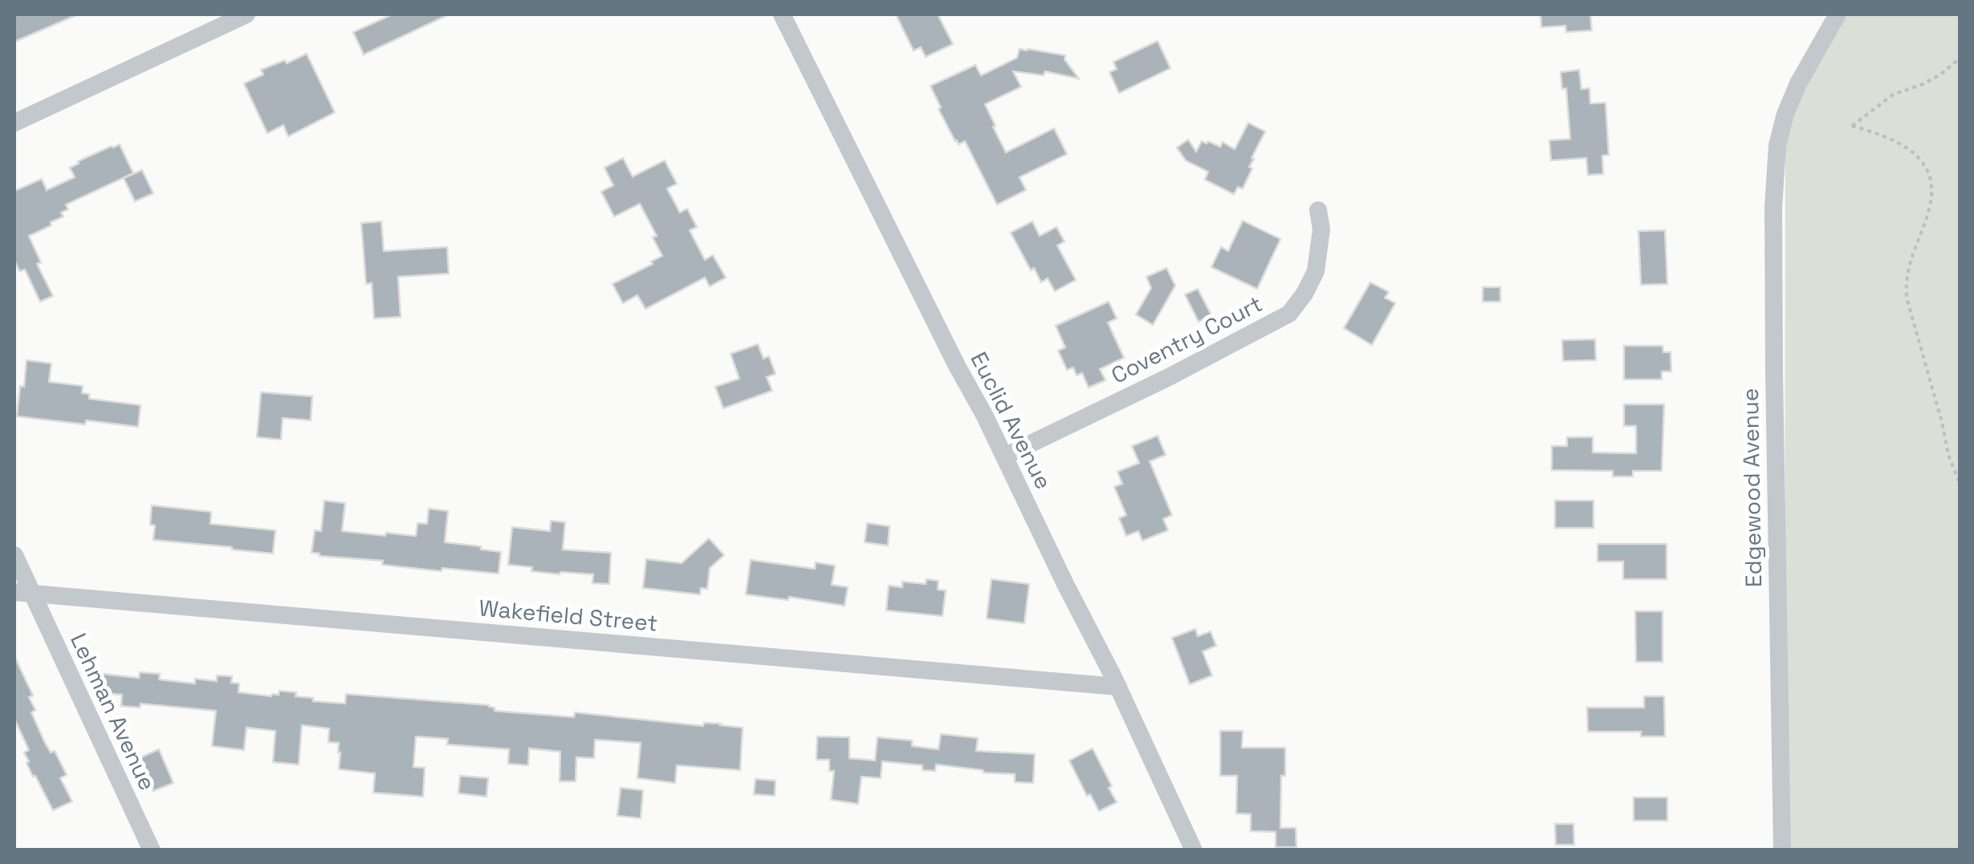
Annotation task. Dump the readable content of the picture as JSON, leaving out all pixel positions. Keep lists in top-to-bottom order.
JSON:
{
  "streets": {
    "street": [
      "Coventry Court",
      "Euclid Avenue",
      "Edgewood Avenue",
      "Wakefield Street",
      "Lehman Avenue"
    ]
  },
  "crossings": [
    ["Coventry Court", "Euclid Avenue"],
    ["Euclid Avenue", "Wakefield Street"],
    ["Wakefield Street", "Lehman Avenue"]
  ]
}
